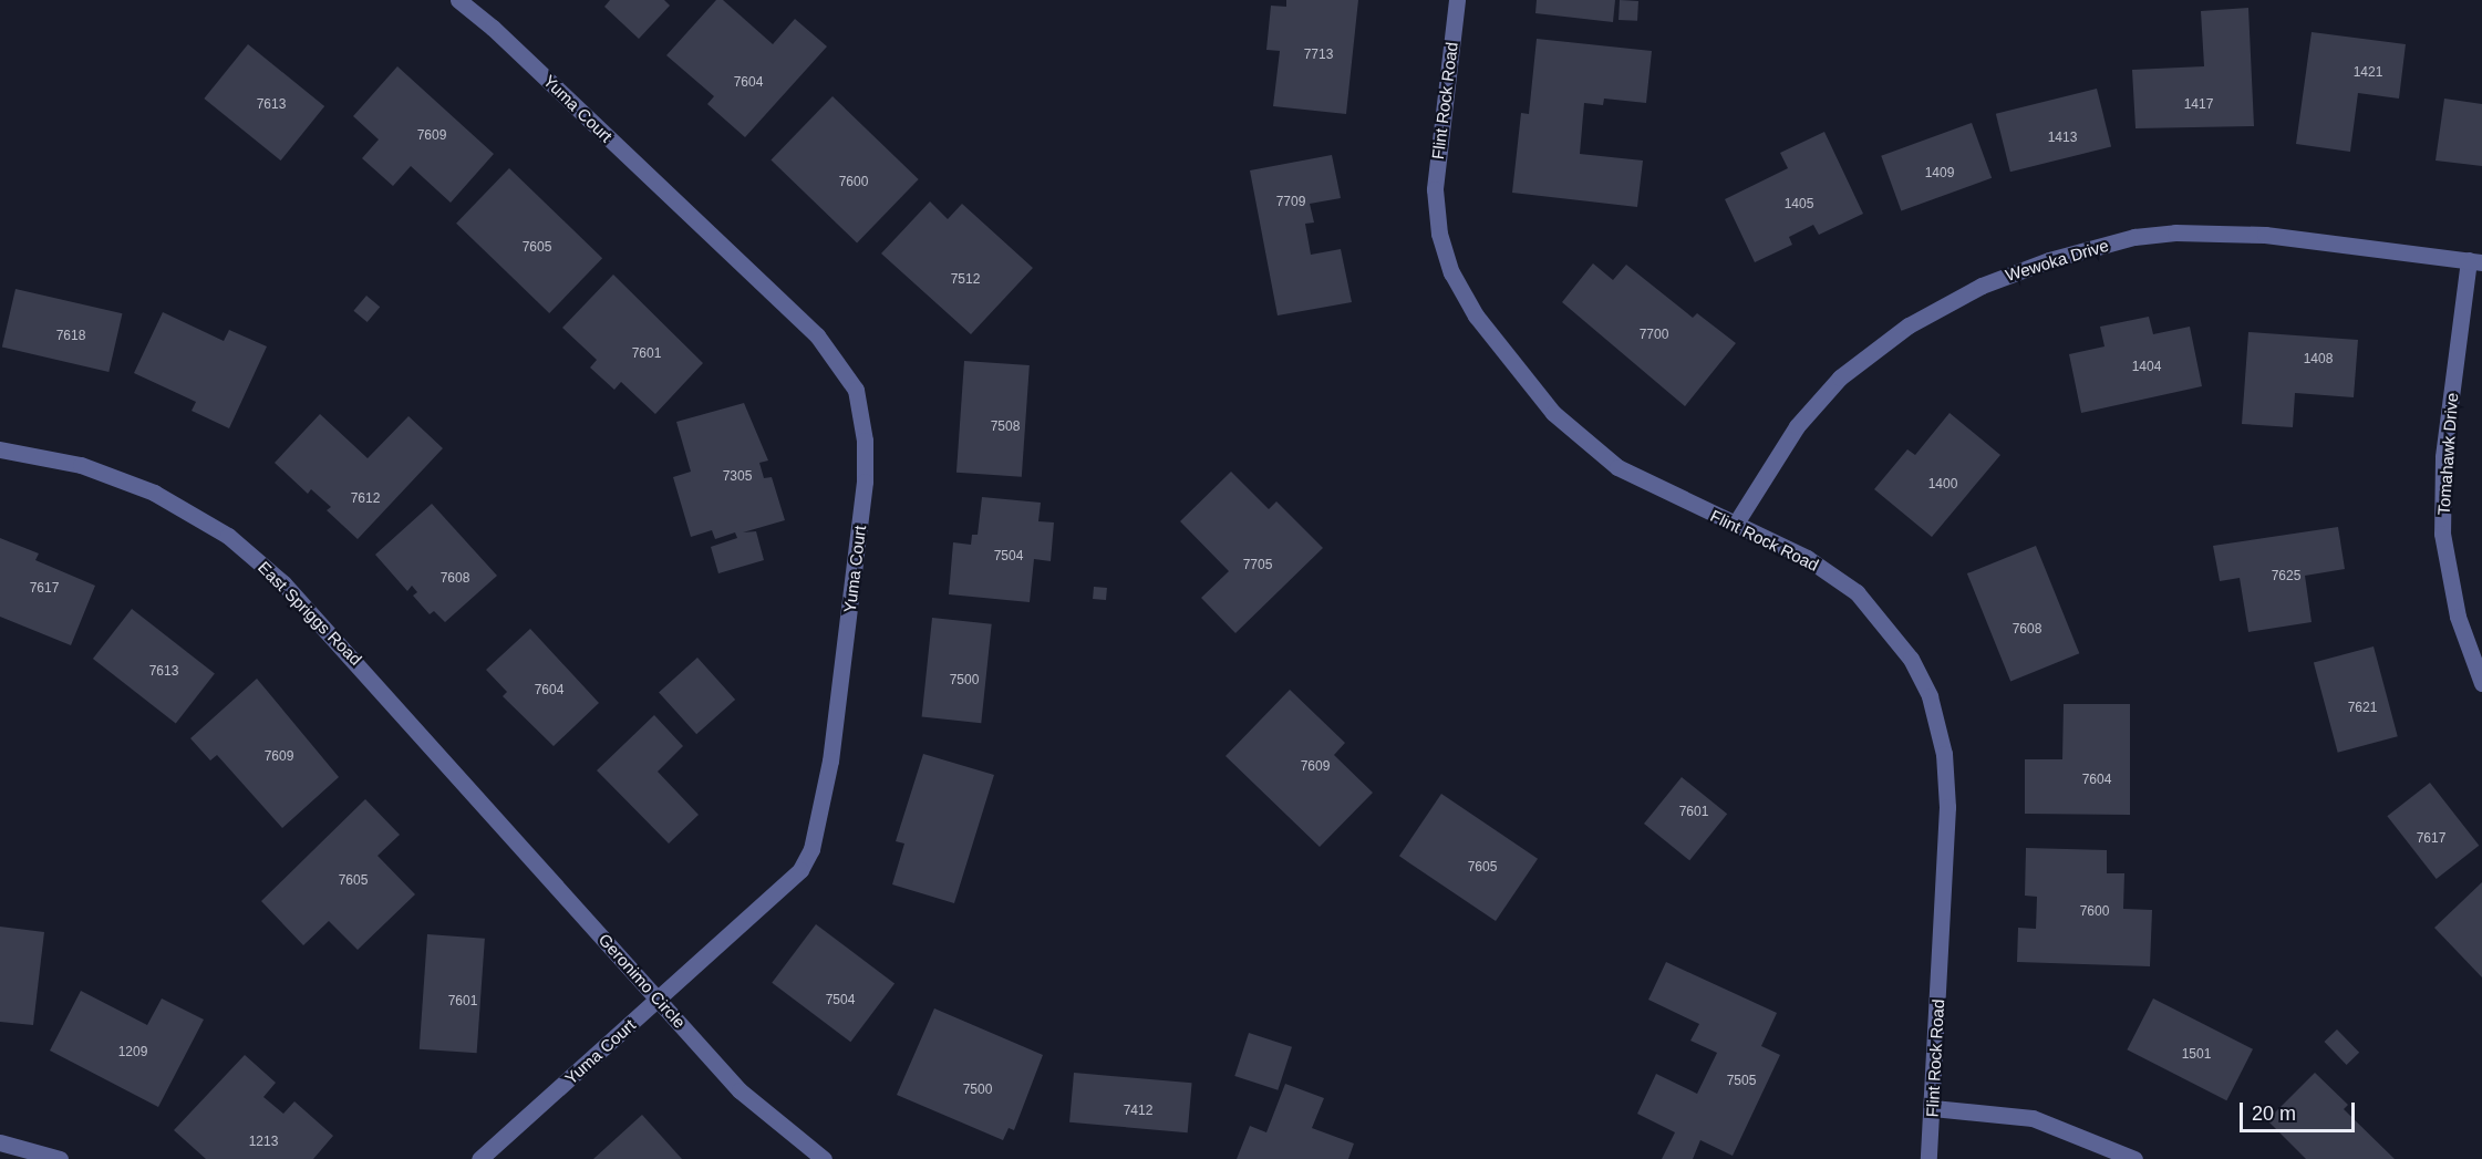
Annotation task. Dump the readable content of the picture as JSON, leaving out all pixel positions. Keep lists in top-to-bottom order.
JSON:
{
  "streets": {
    "street": [
      "Flint Rock Road",
      "Yuma Court",
      "Wewoka Drive",
      "Tomahawk Drive",
      "East Spriggs Road",
      "Geronimo Circle"
    ]
  },
  "crossings": [
    ["Flint Rock Road", "Wewoka Drive"],
    ["Yuma Court", "Geronimo Circle"],
    ["Wewoka Drive", "Tomahawk Drive"],
    ["East Spriggs Road", "Geronimo Circle"]
  ],
  "house_numbers": [
    "7713",
    "1421",
    "7604",
    "7613",
    "1417",
    "7609",
    "1413",
    "1409",
    "7600",
    "7709",
    "1405",
    "7605",
    "7512",
    "7700",
    "7618",
    "7601",
    "1408",
    "1404",
    "7508",
    "7305",
    "1400",
    "7612",
    "7504",
    "7705",
    "7625",
    "7608",
    "7617",
    "7608",
    "7613",
    "7500",
    "7604",
    "7621",
    "7609",
    "7609",
    "7604",
    "7601",
    "7617",
    "7605",
    "7605",
    "7600",
    "7504",
    "7601",
    "1209",
    "1501",
    "7505",
    "7500",
    "7412",
    "1213"
  ],
  "scale_bar": "20 m"
}
